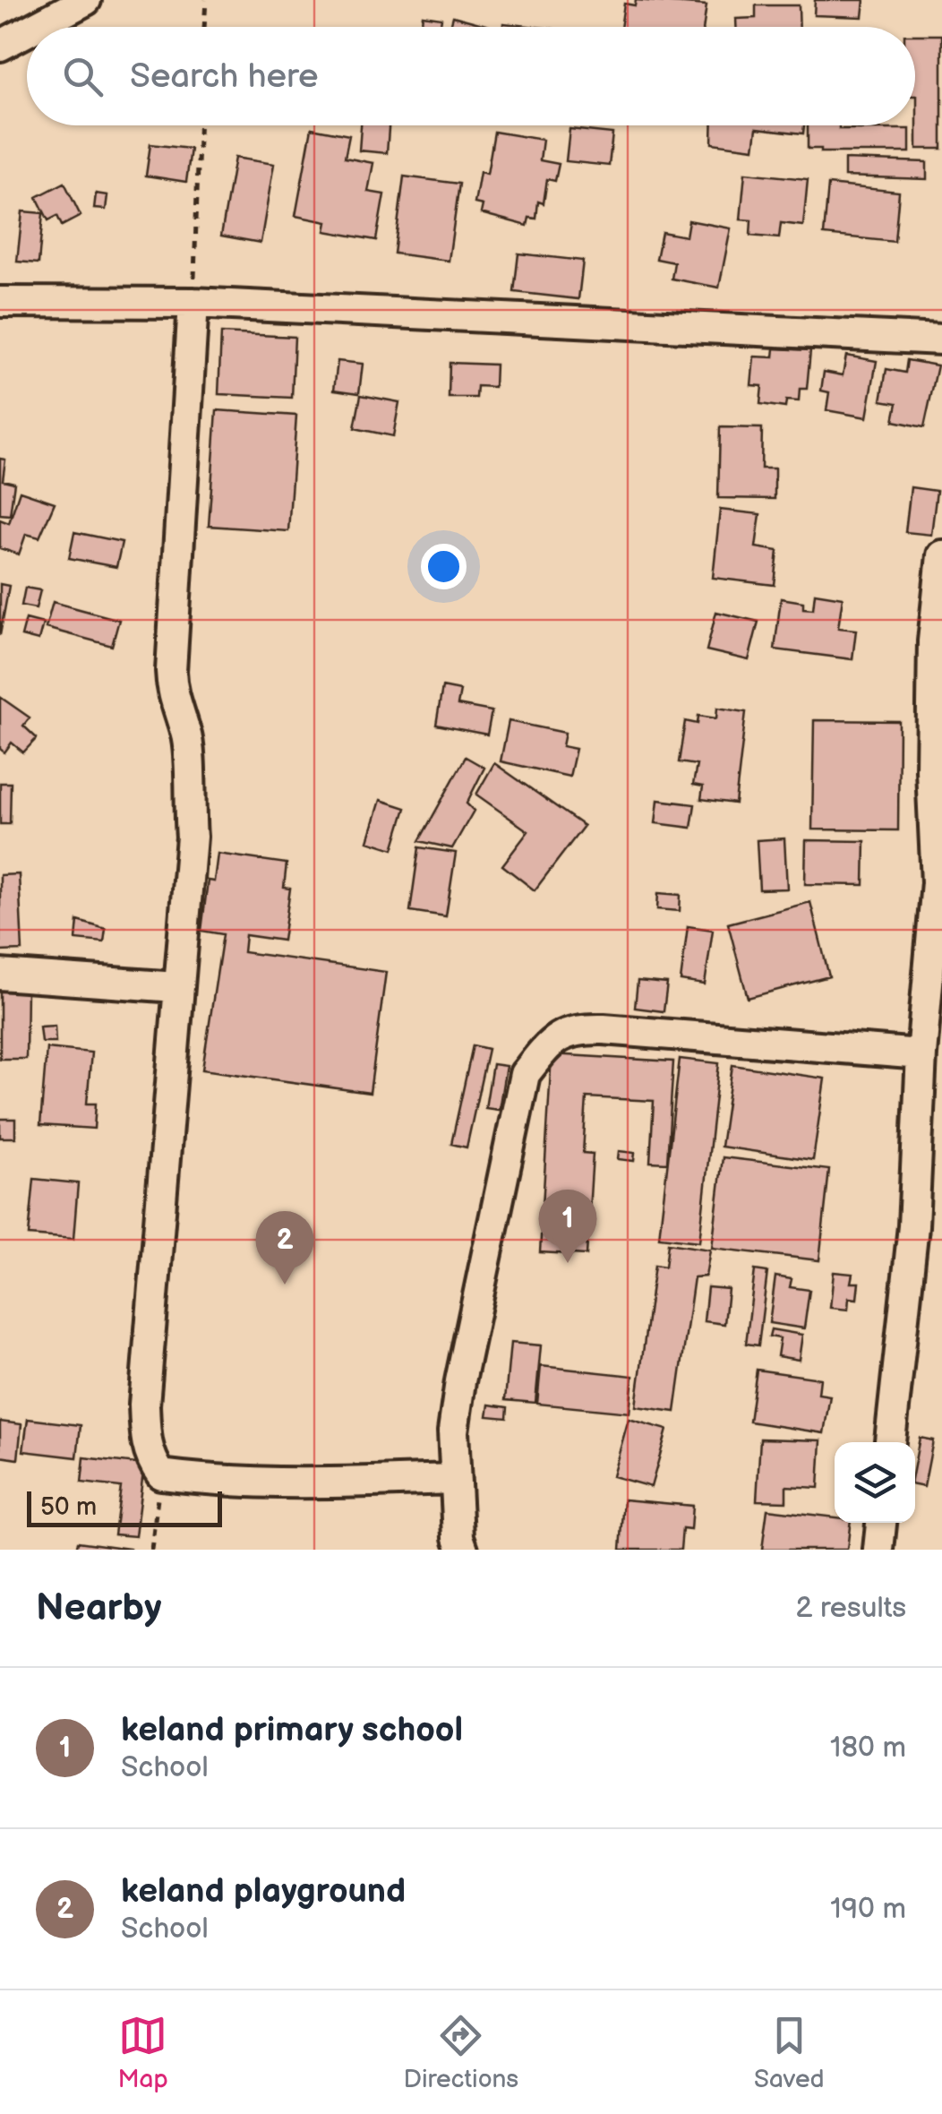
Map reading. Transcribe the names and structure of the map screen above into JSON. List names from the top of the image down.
{
  "scale_bar": "50 m",
  "page": {
    "search": "Search here",
    "pins": ["1", "2"],
    "scale": "50 m",
    "heading": ["Nearby", "2 results"],
    "list": [
      {
        "mark": "1",
        "name": "keland primary school",
        "note": "School",
        "value": "180 m"
      },
      {
        "mark": "2",
        "name": "keland playground",
        "note": "School",
        "value": "190 m"
      }
    ],
    "nav": ["Map", "Directions", "Saved"]
  }
}
